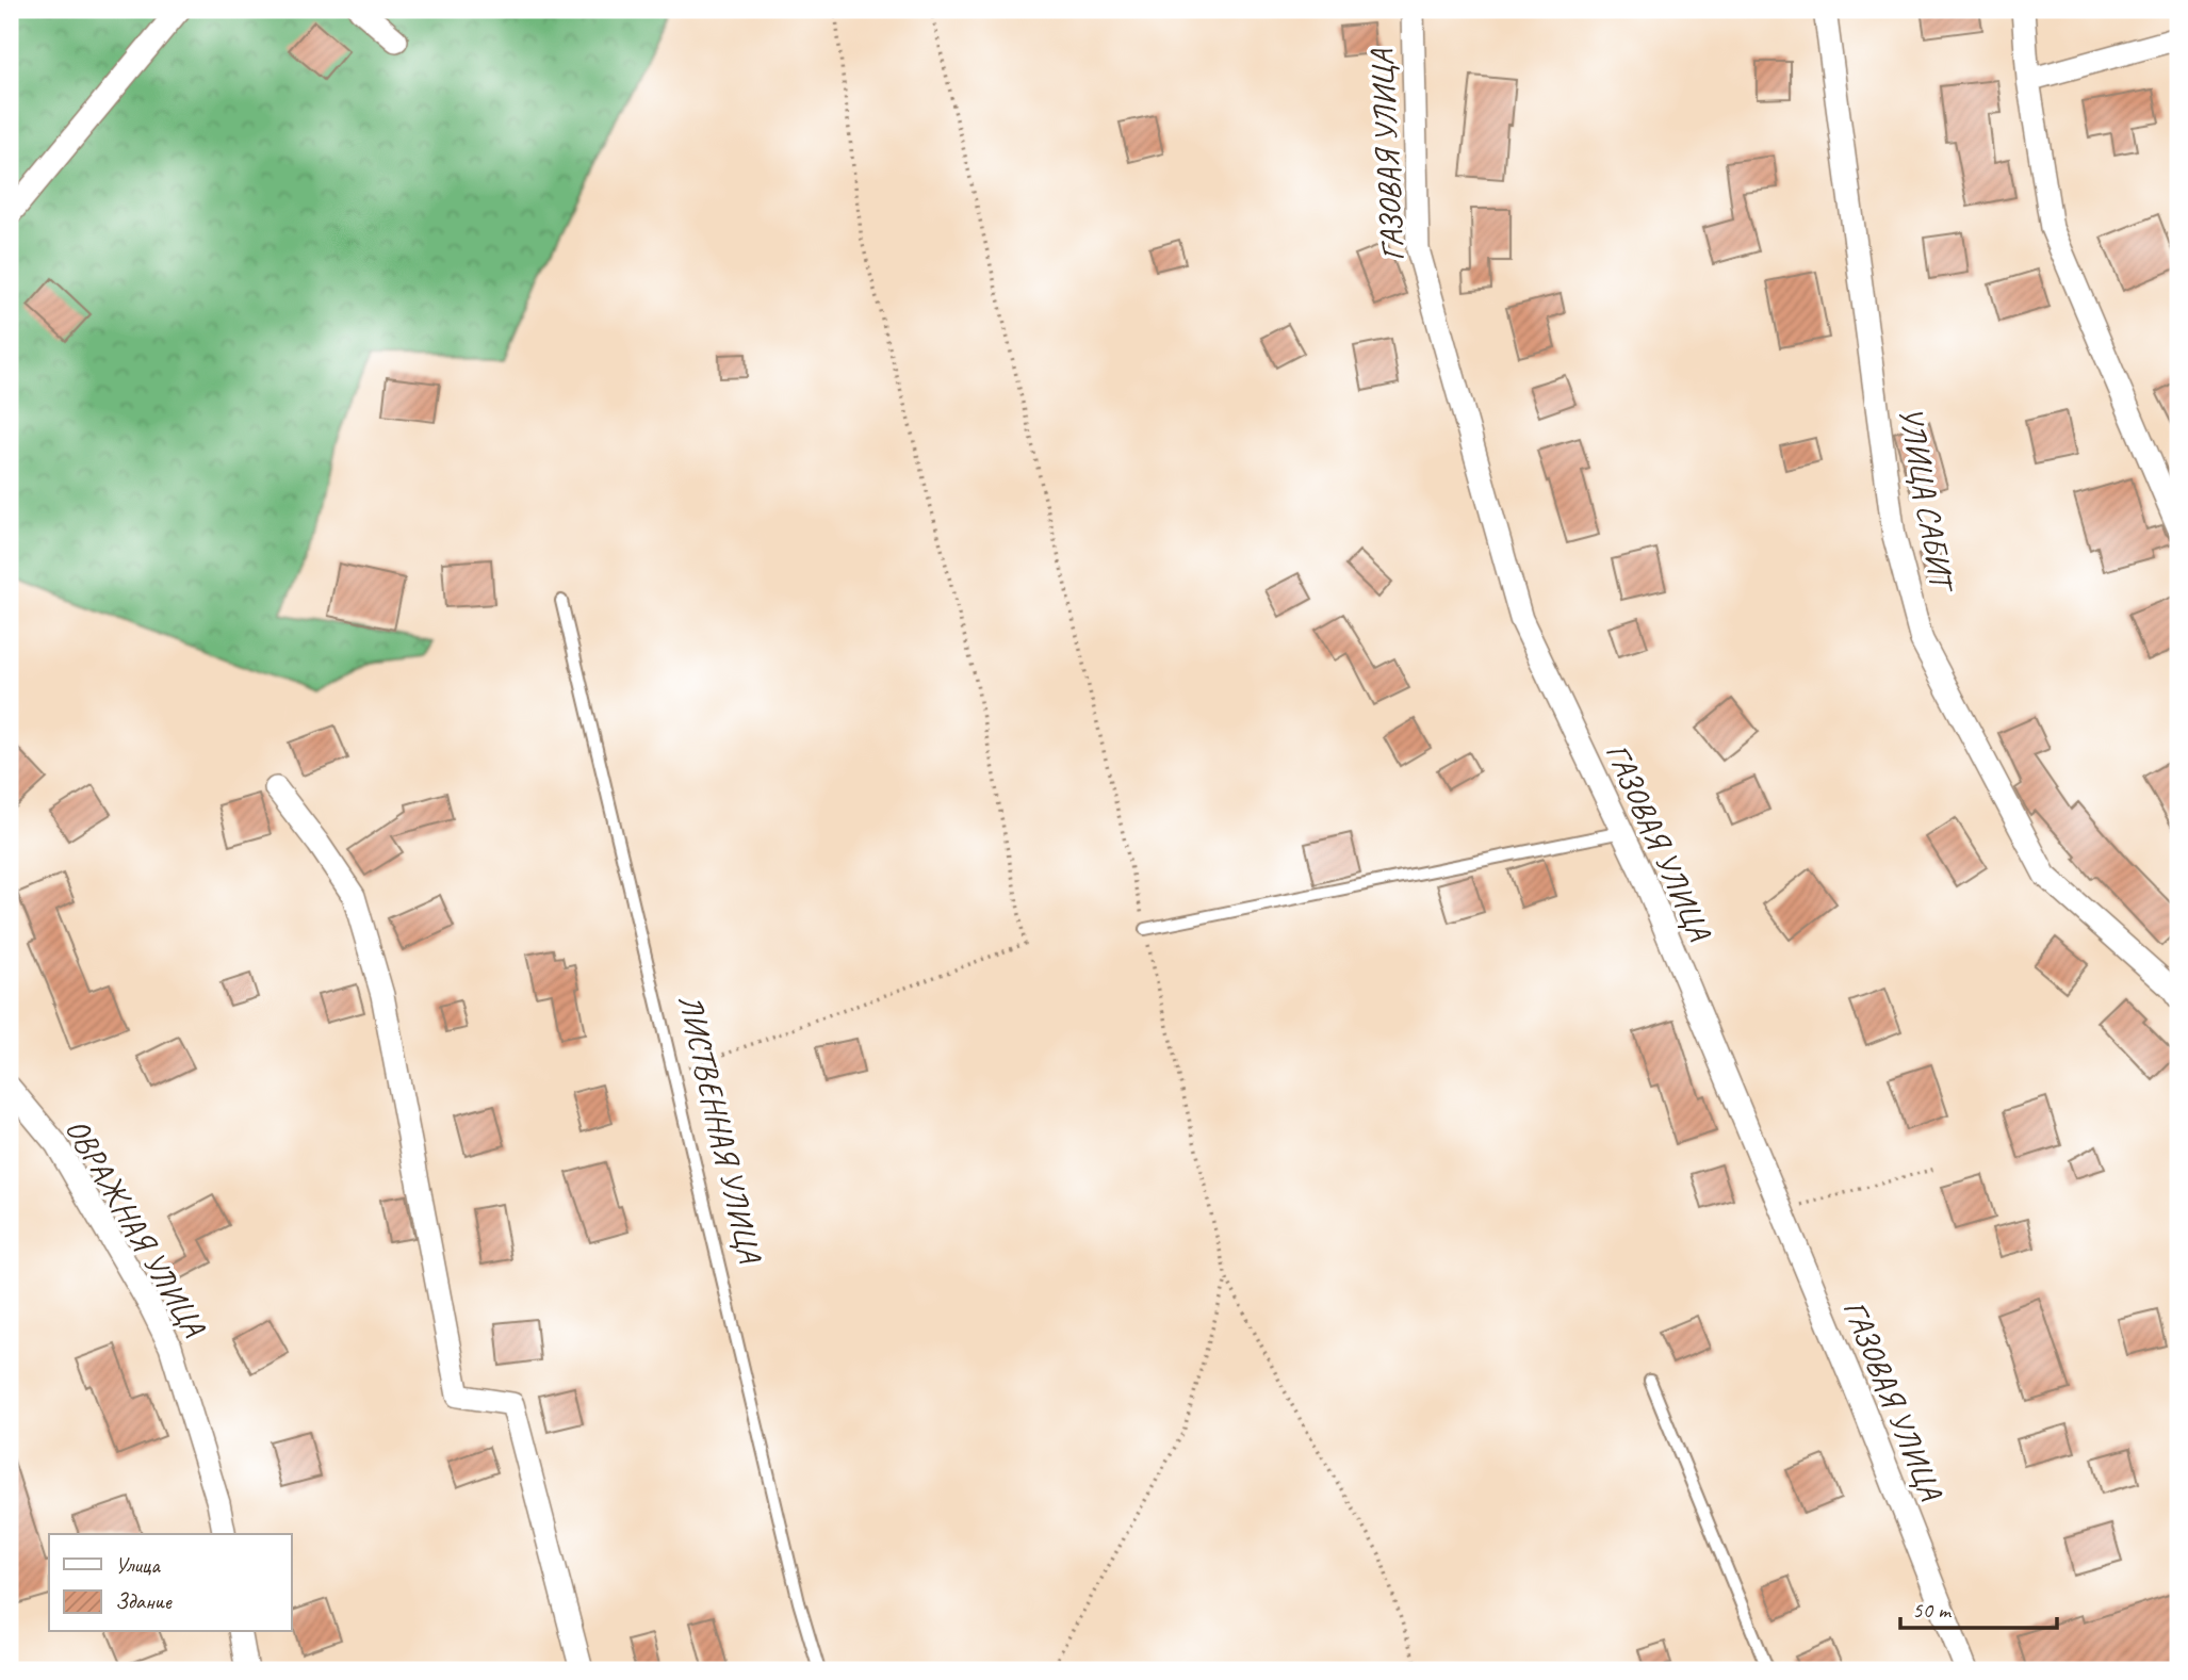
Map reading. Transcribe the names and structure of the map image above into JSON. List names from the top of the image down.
{
  "streets": {
    "street": ["ГАЗОВАЯ УЛИЦА", "УЛИЦА САБИТ", "ОВРАЖНАЯ УЛИЦА"],
    "lane": ["ЛИСТВЕННАЯ УЛИЦА"]
  },
  "legend": ["Улица", "Здание"],
  "scale_bar": "50 m"
}
